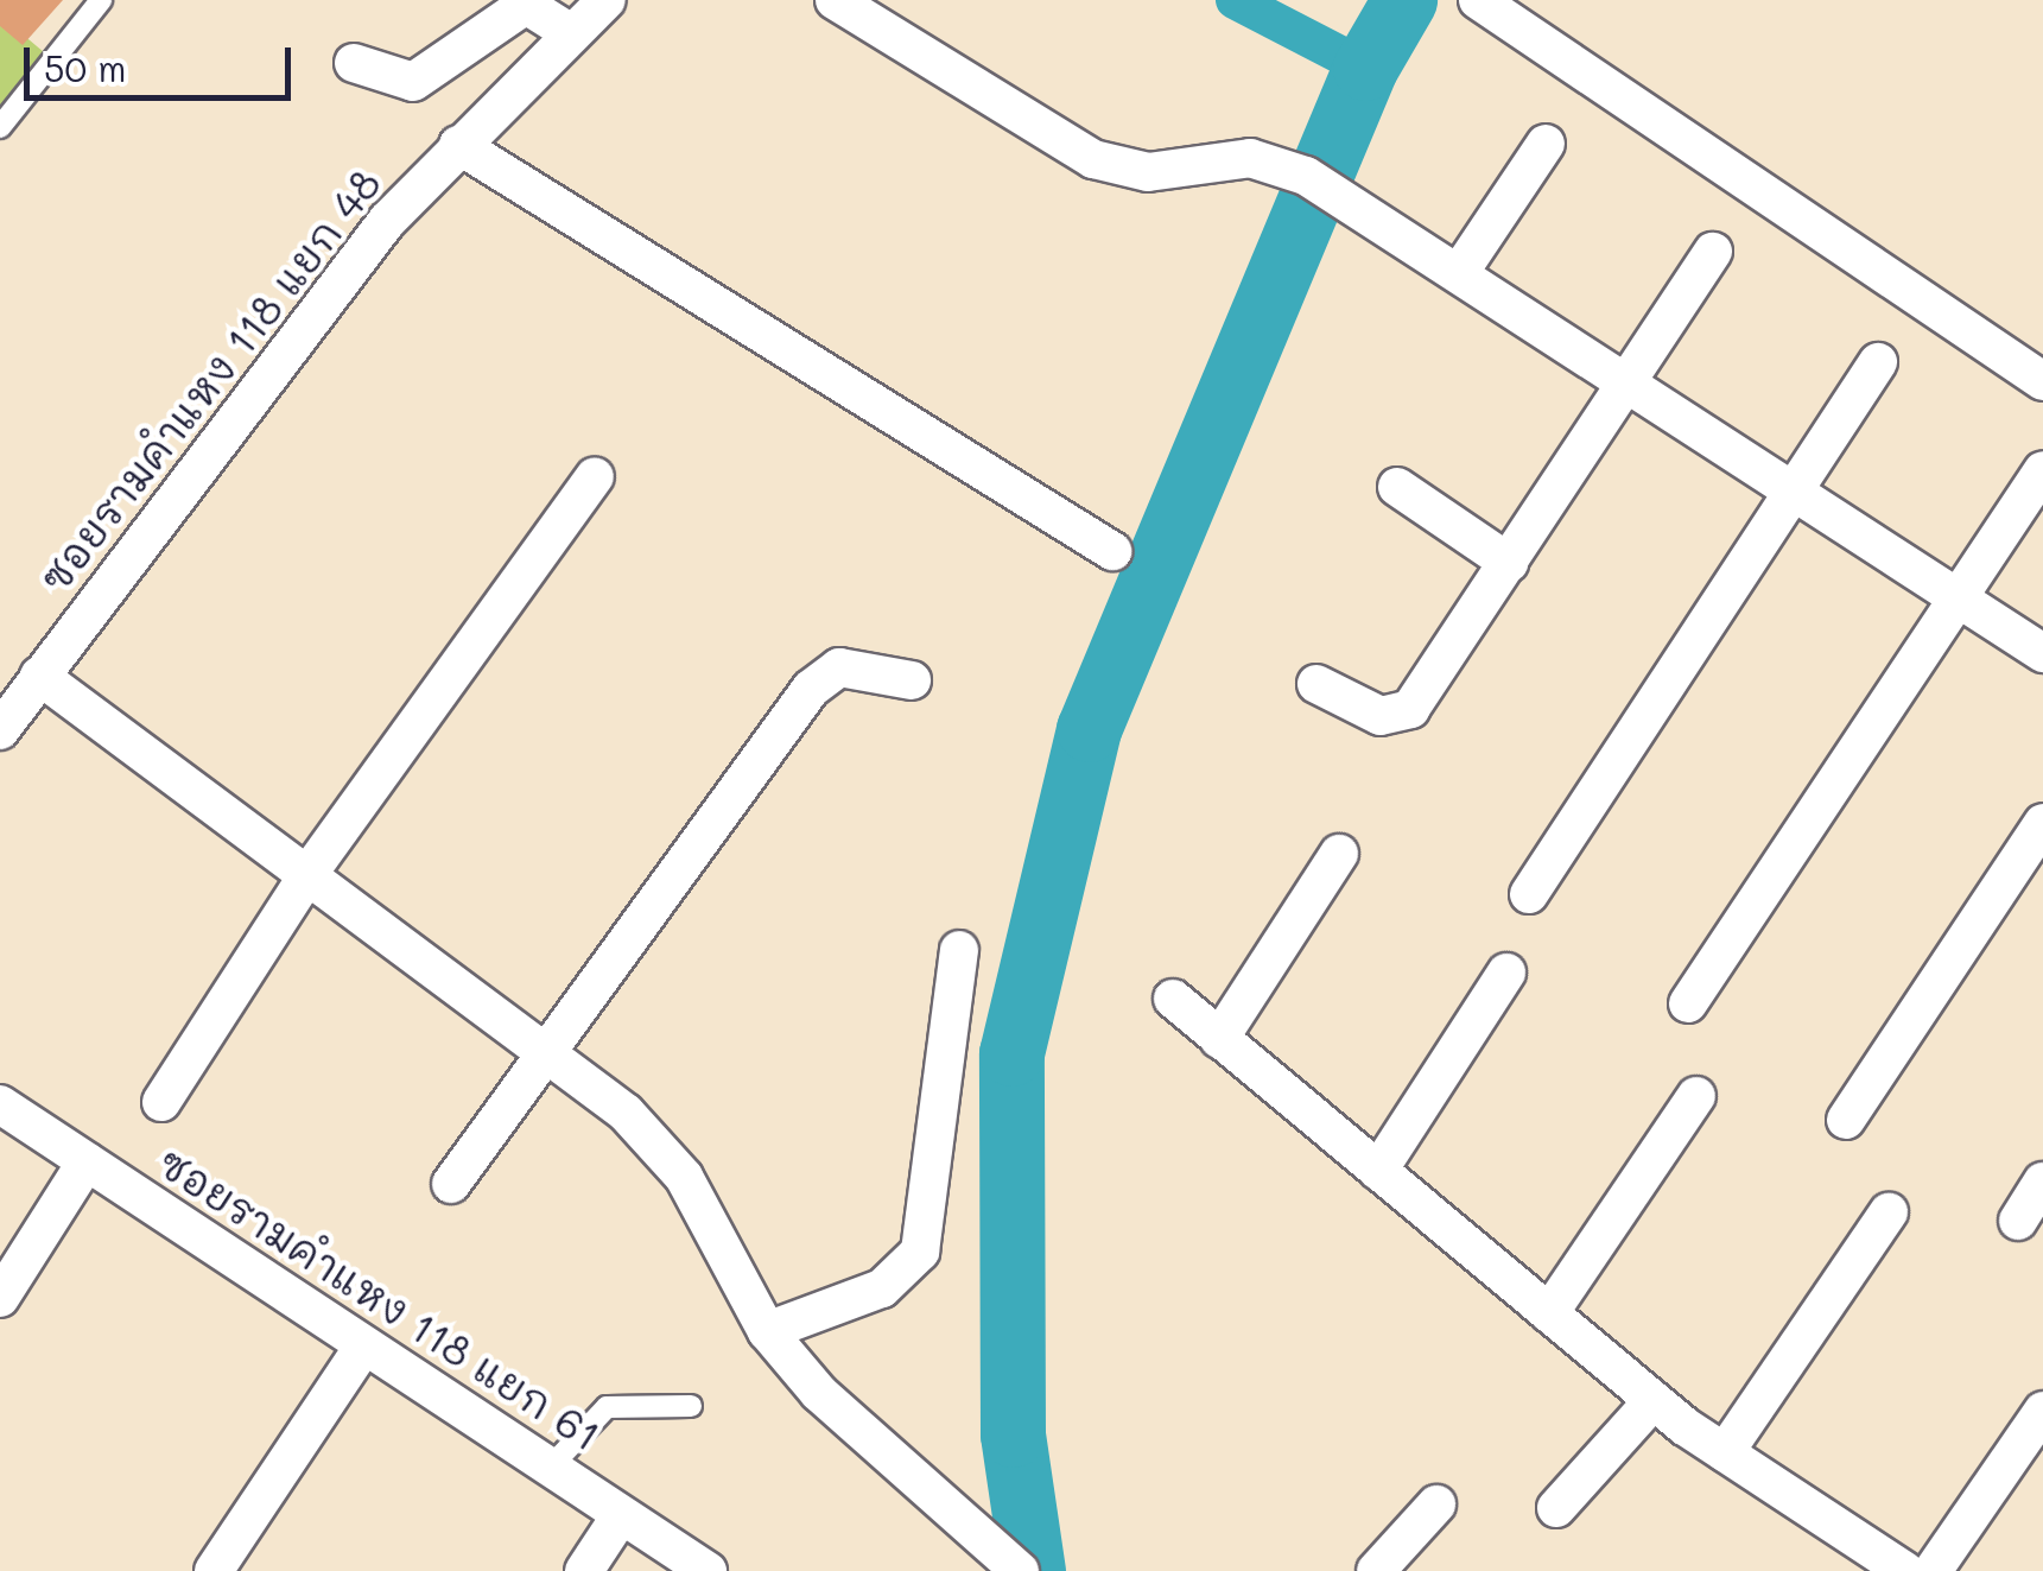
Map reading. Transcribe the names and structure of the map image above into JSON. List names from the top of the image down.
{
  "streets": {
    "street": ["ซอยรามคำแหง 118 แยก 48", "ซอยรามคำแหง 118 แยก 61"]
  },
  "scale_bar": "50 m"
}
